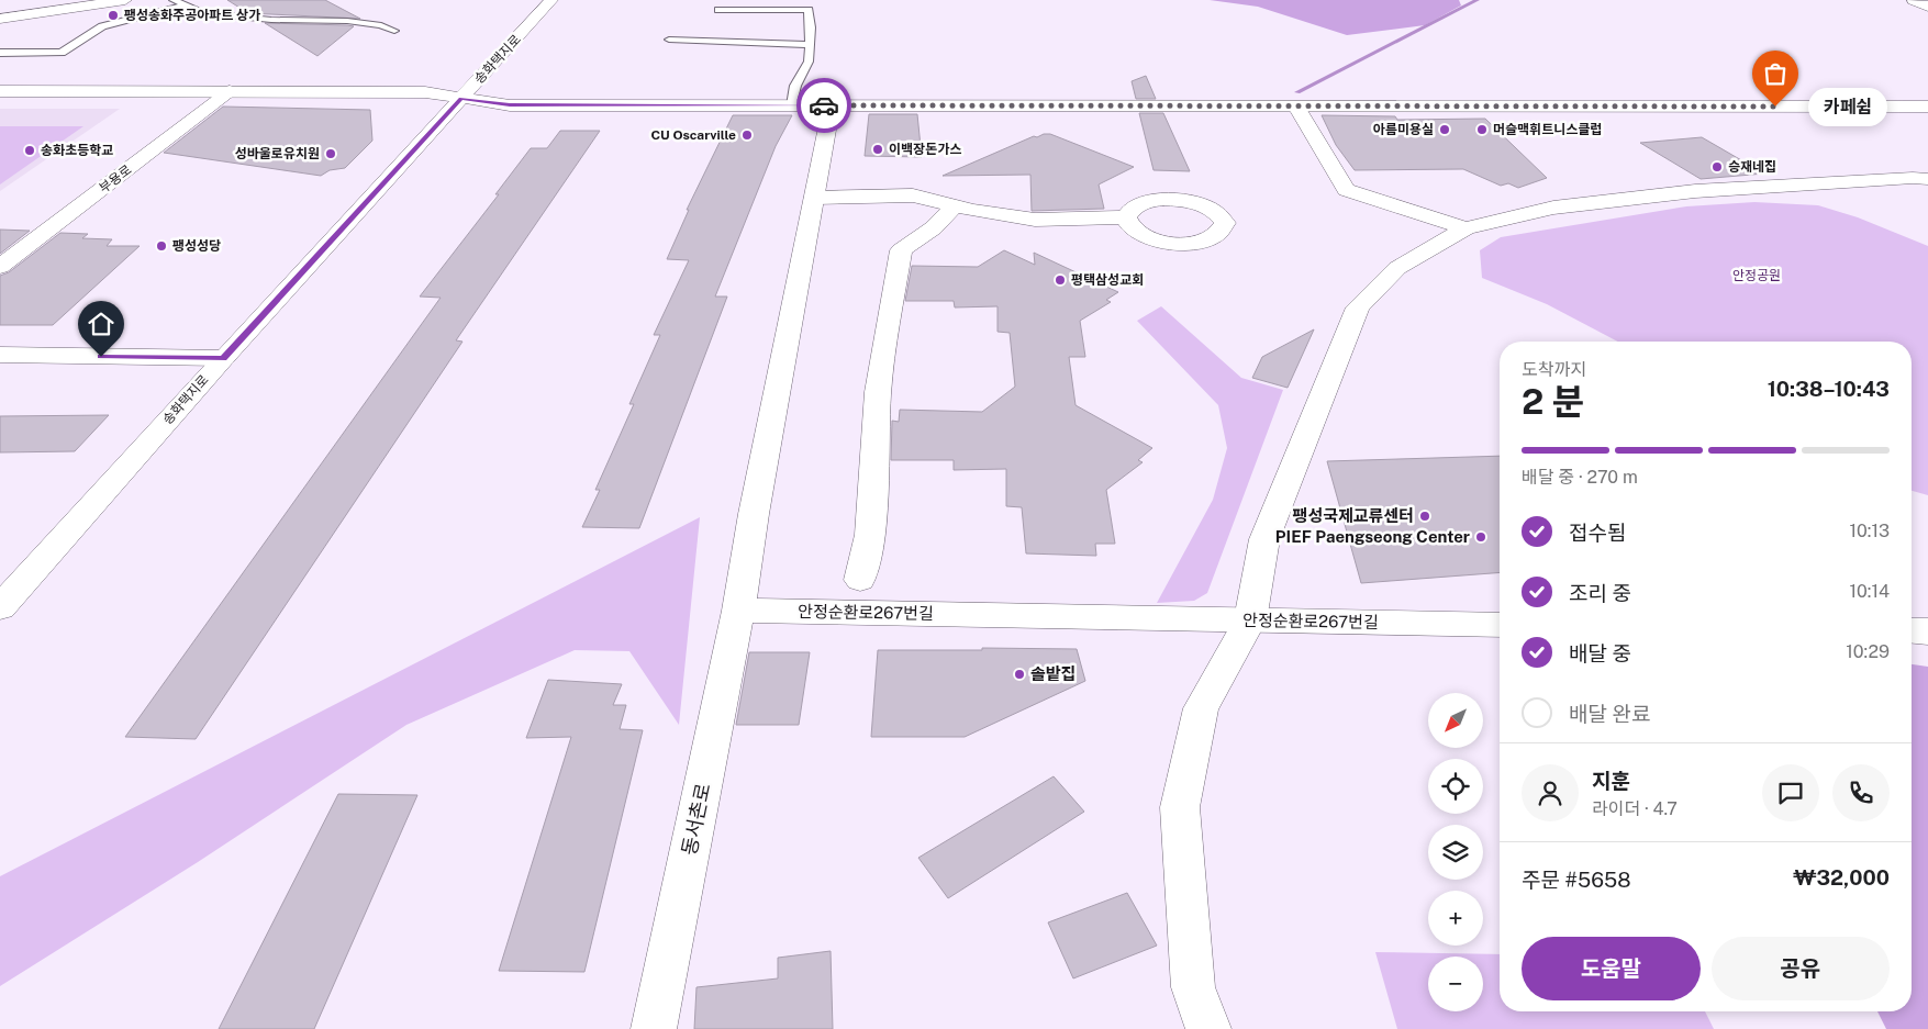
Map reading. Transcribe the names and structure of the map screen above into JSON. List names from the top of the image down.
{
  "streets": {
    "street": [
      "송화택지로",
      "부용로",
      "안정순환로267번길",
      "동서촌로"
    ]
  },
  "crossings": [
    ["안정순환로267번길", "동서촌로"]
  ],
  "parks": ["안정공원"],
  "places": [
    "팽성송화주공아파트 상가",
    "카페쉼",
    "아름미용실",
    "머슬맥휘트니스클럽",
    "CU Oscarville",
    "이백장돈가스",
    "송화초등학교",
    "성바울로유치원",
    "승재네집",
    "팽성성당",
    "평택삼성교회",
    "팽성국제교류센터",
    "PIEF Paengseong Center",
    "솔밭집"
  ],
  "north": "bottom left",
  "page": {
    "bubble": "카페쉼",
    "heading": ["2 분", "도착까지", "10:38–10:43"],
    "panel": [
      "지훈",
      "라이더 · 4.7",
      "주문 #5658",
      "₩32,000"
    ],
    "bar": "배달 중 · 270 m",
    "list": [
      ["접수됨", "10:13"],
      ["조리 중", "10:14"],
      ["배달 중", "10:29"],
      "배달 완료"
    ],
    "map_buttons": ["+", "−"],
    "buttons": ["도움말", "공유"]
  }
}
